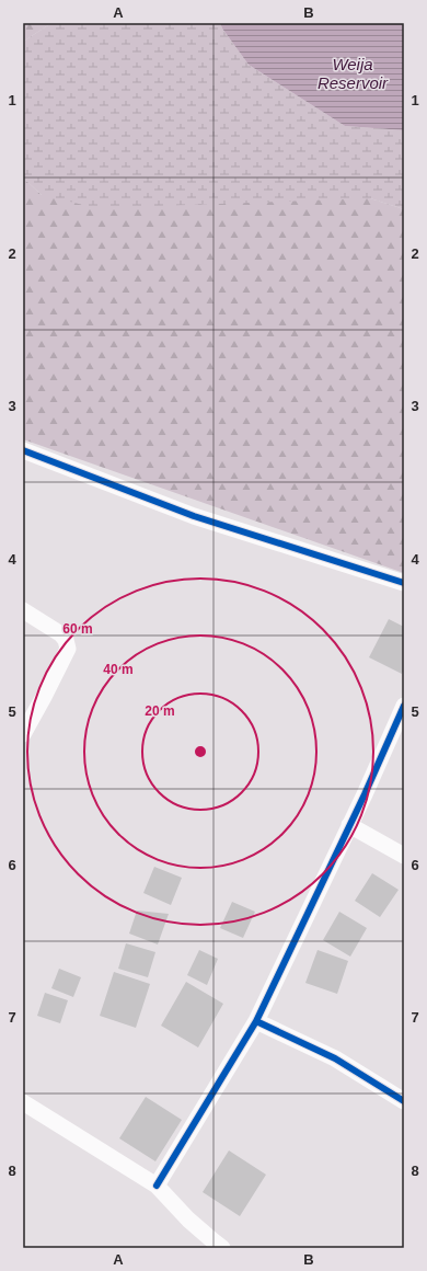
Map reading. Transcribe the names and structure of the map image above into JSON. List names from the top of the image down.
{
  "water": ["Weija Reservoir"],
  "grid": {
    "columns": ["A", "B"],
    "rows": [
      "1",
      "2",
      "3",
      "4",
      "5",
      "6",
      "7",
      "8"
    ]
  },
  "rings": ["60 m", "40 m", "20 m"]
}
